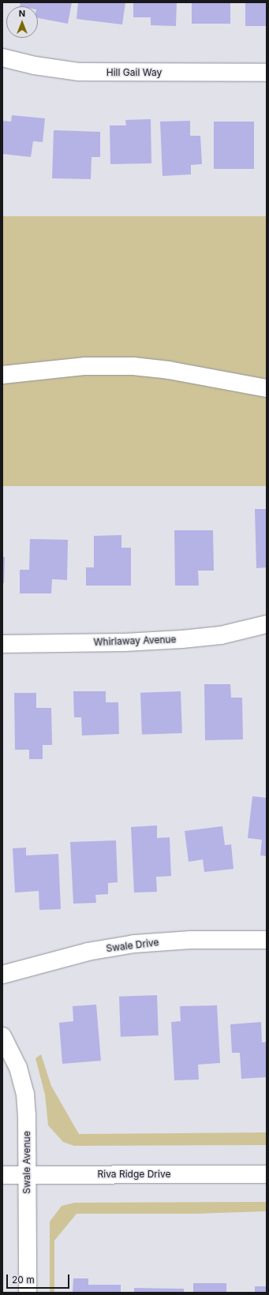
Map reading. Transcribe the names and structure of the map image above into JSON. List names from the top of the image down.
{
  "streets": {
    "street": [
      "Hill Gail Way",
      "Whirlaway Avenue",
      "Swale Drive",
      "Swale Avenue",
      "Riva Ridge Drive"
    ]
  },
  "crossings": [
    ["Swale Avenue", "Riva Ridge Drive"]
  ],
  "scale_bar": "20 m",
  "north": "top"
}
